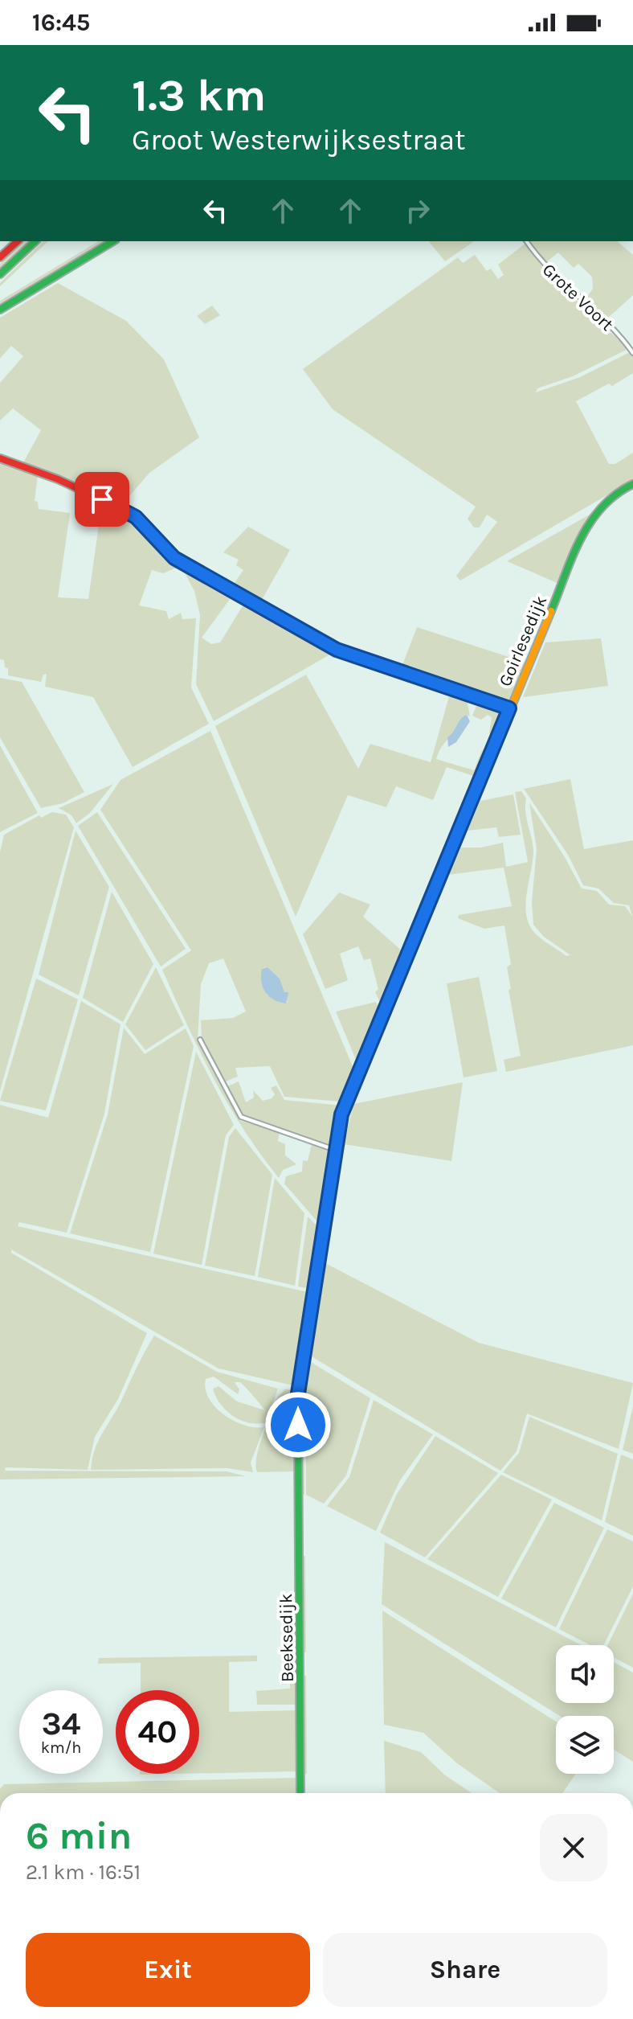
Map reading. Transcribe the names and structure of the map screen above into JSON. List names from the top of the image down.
{
  "streets": {
    "main road": ["Goirlesedijk", "Beeksedijk"],
    "street": ["Grote Voort"]
  },
  "crossings": [
    ["Goirlesedijk", "Beeksedijk"]
  ],
  "page": {
    "status": "16:45",
    "turn": ["1.3 km", "Groot Westerwijksestraat"],
    "speed": "34 km/h",
    "limit": "40",
    "heading": ["6 min", "2.1 km · 16:51"],
    "buttons": ["Exit", "Share"]
  }
}
